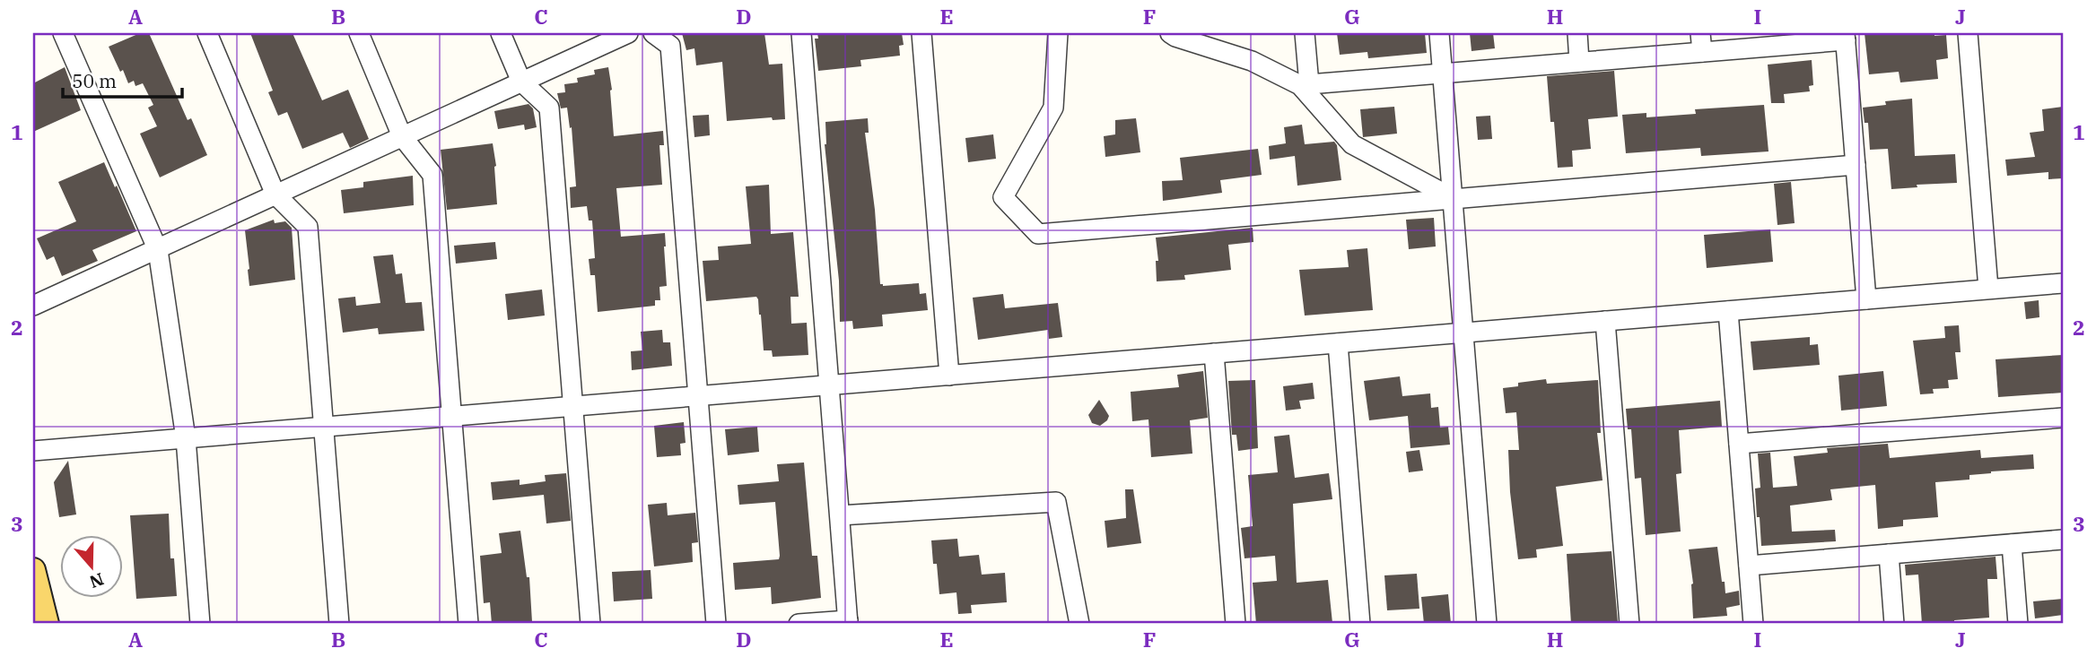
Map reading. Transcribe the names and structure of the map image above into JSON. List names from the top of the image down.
{
  "scale_bar": "50 m",
  "north": "bottom",
  "grid": {
    "columns": [
      "A",
      "B",
      "C",
      "D",
      "E",
      "F",
      "G",
      "H",
      "I",
      "J"
    ],
    "rows": ["1", "2", "3"]
  }
}
